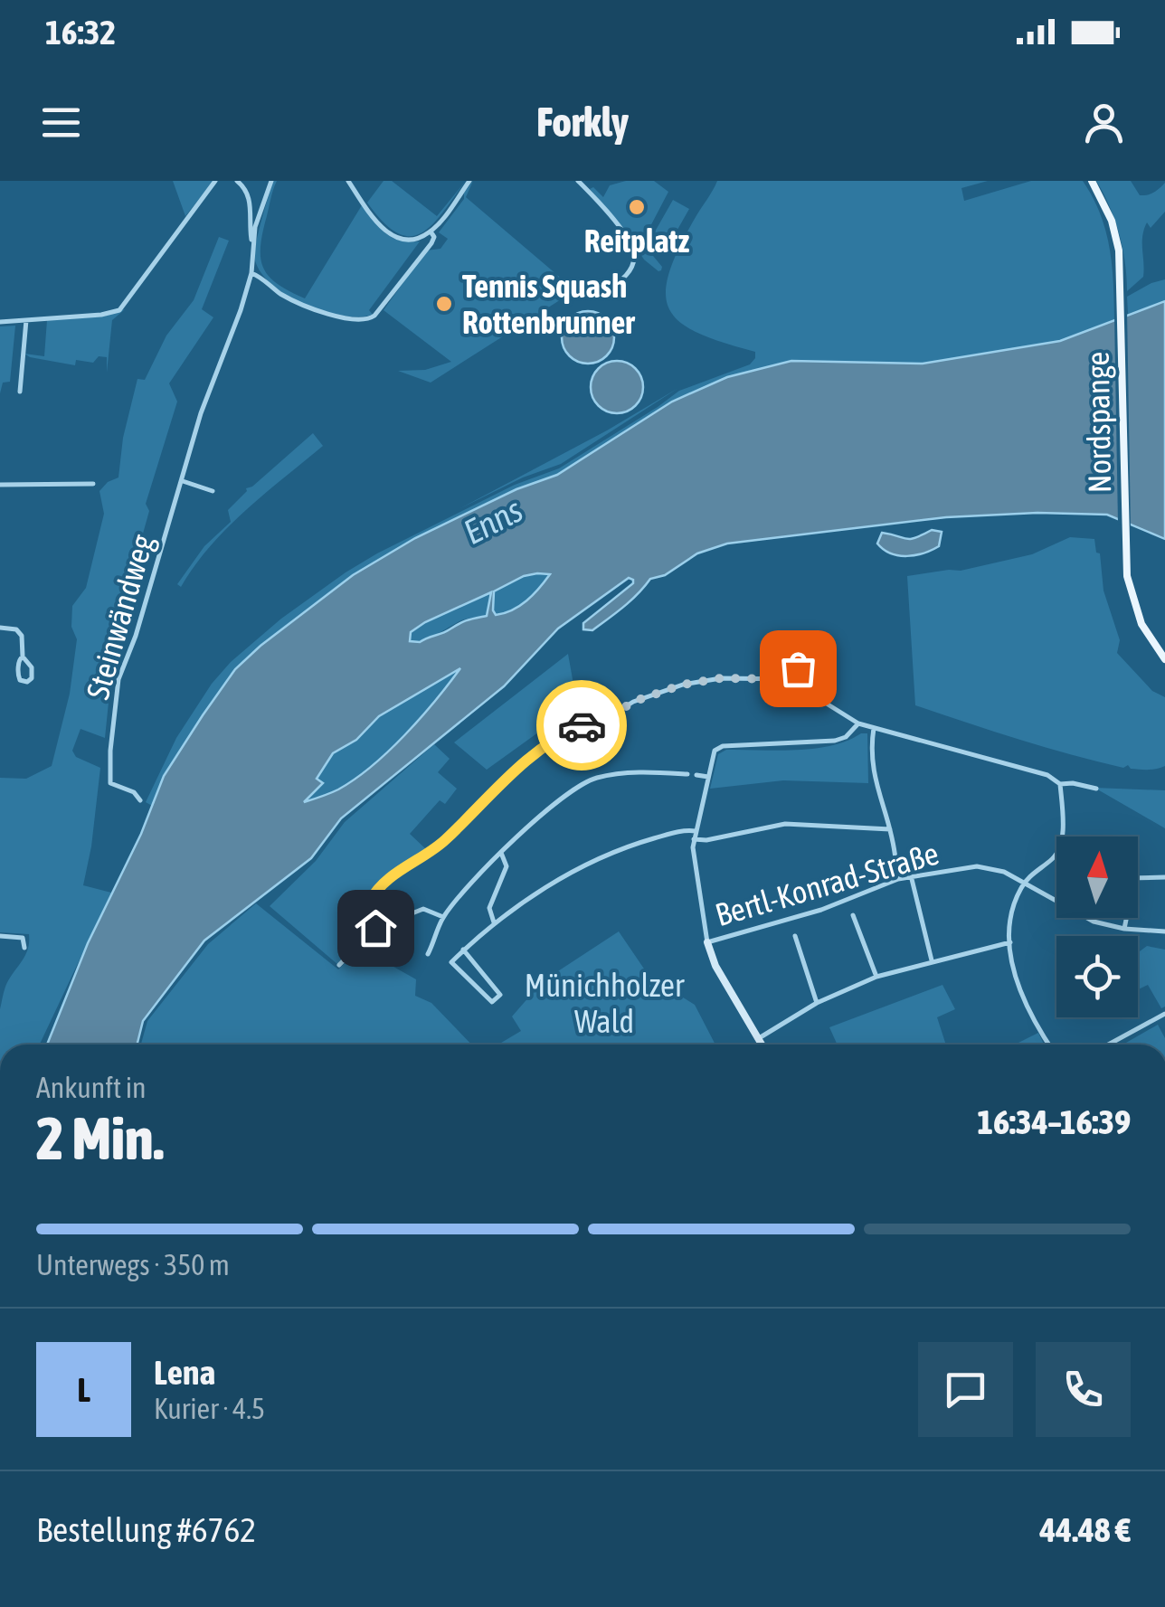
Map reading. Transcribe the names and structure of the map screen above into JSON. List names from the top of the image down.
{
  "streets": {
    "main road": ["Nordspange"],
    "street": ["Steinwändweg", "Bertl-Konrad-Straße"]
  },
  "water": ["Enns"],
  "parks": ["Münichholzer Wald"],
  "places": ["Reitplatz", "Tennis Squash Rottenbrunner"],
  "north": "top",
  "page": {
    "status": "16:32",
    "header": "Forkly",
    "heading": ["2 Min.", "Ankunft in", "16:34–16:39"],
    "panel": [
      "Lena",
      "Kurier · 4.5",
      "Bestellung #6762",
      "44.48 €"
    ],
    "bar": "Unterwegs · 350 m",
    "round": "L"
  }
}
